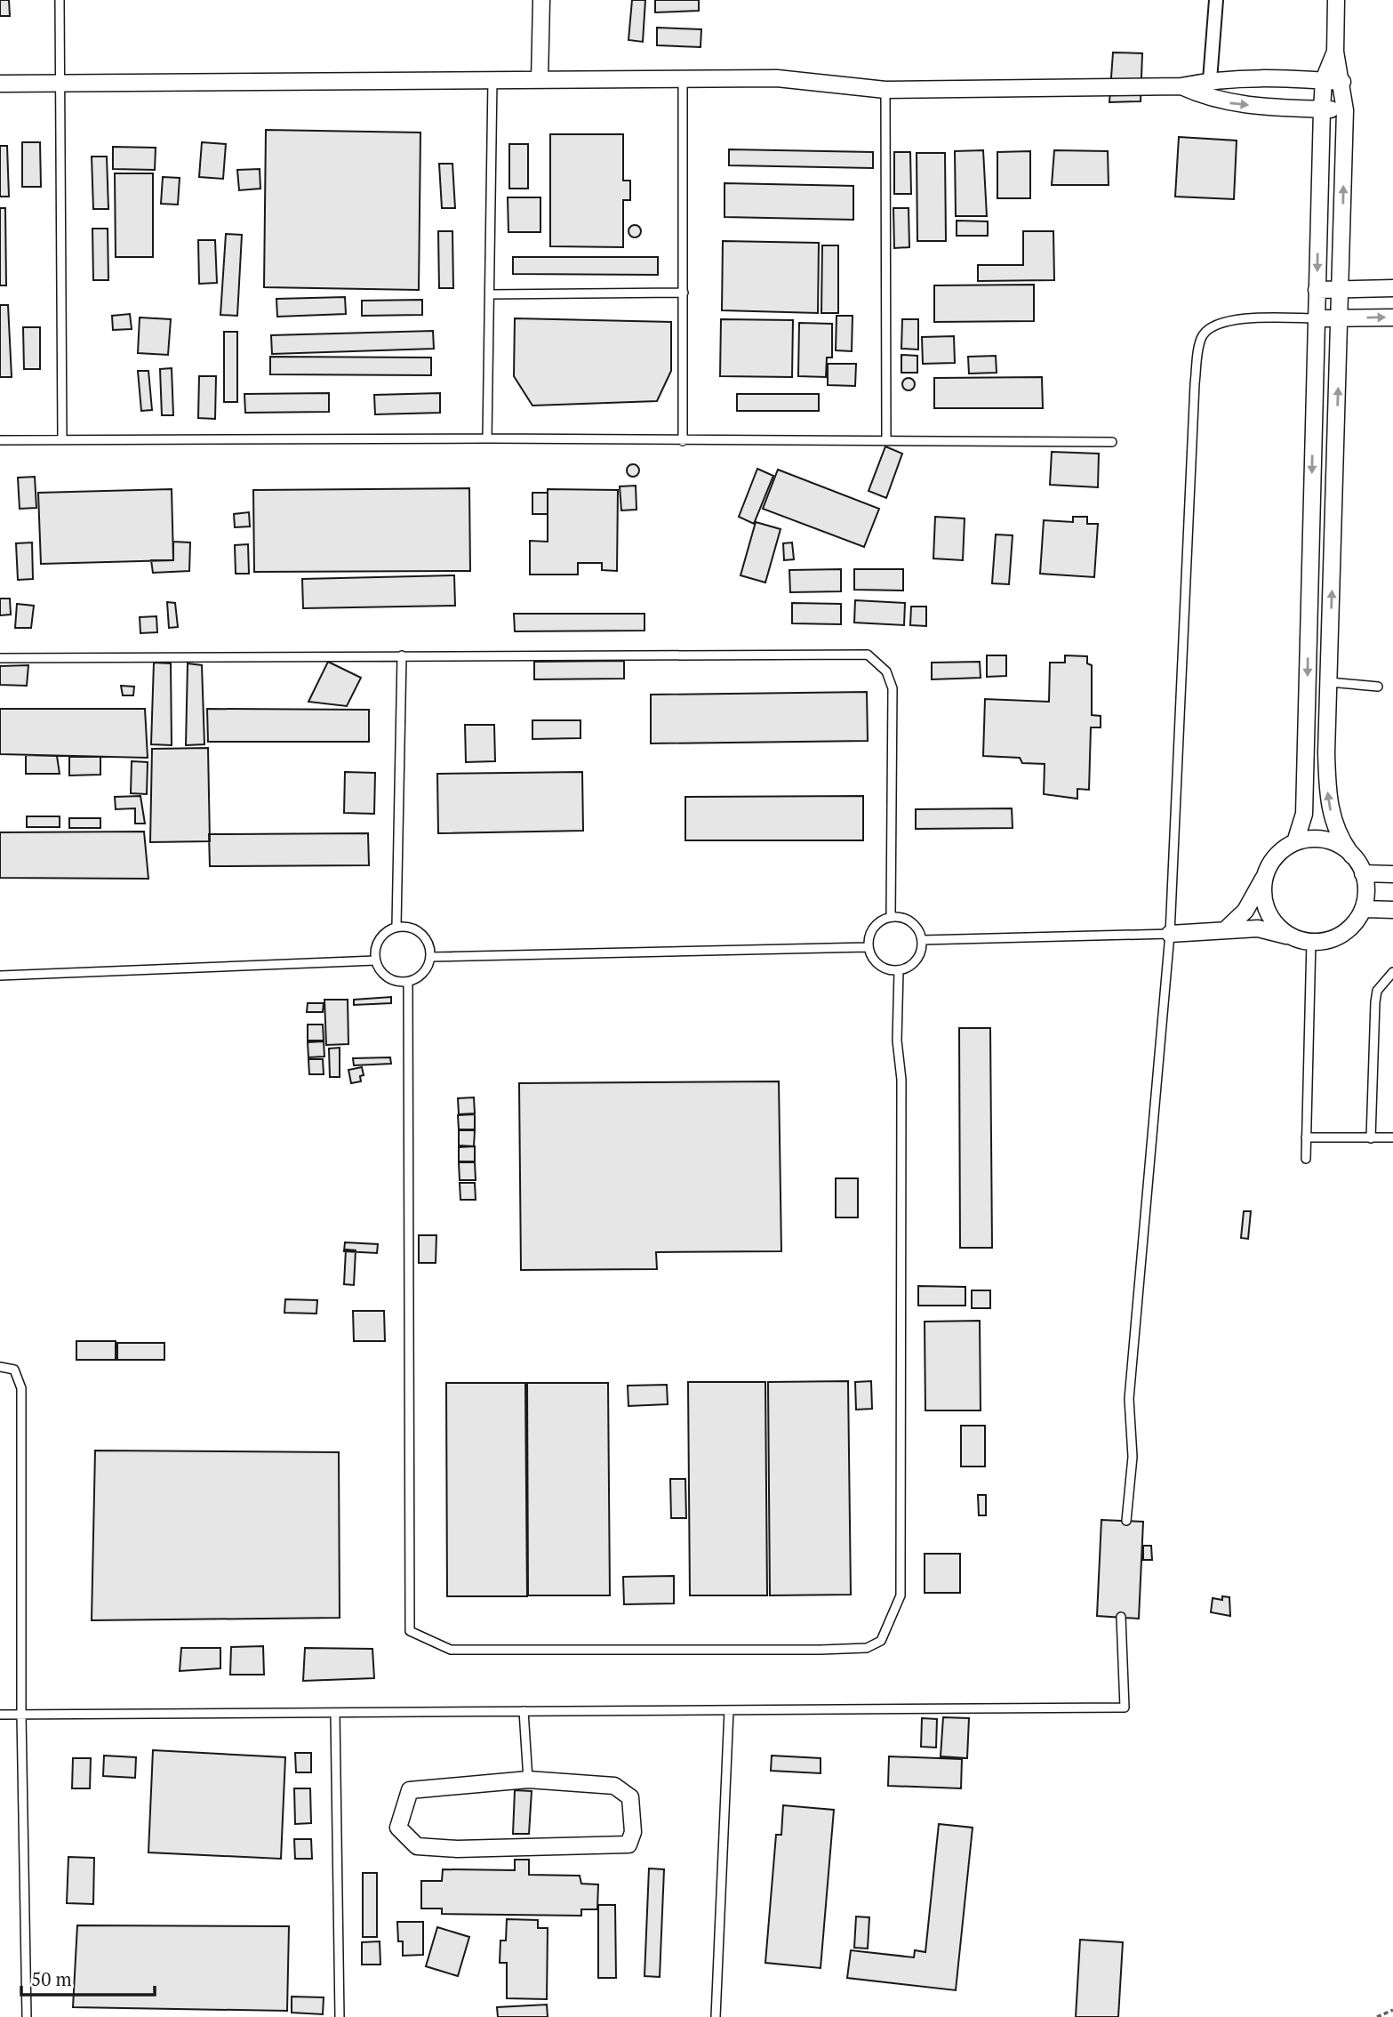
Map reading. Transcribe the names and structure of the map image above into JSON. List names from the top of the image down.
{
  "scale_bar": "50 m"
}
